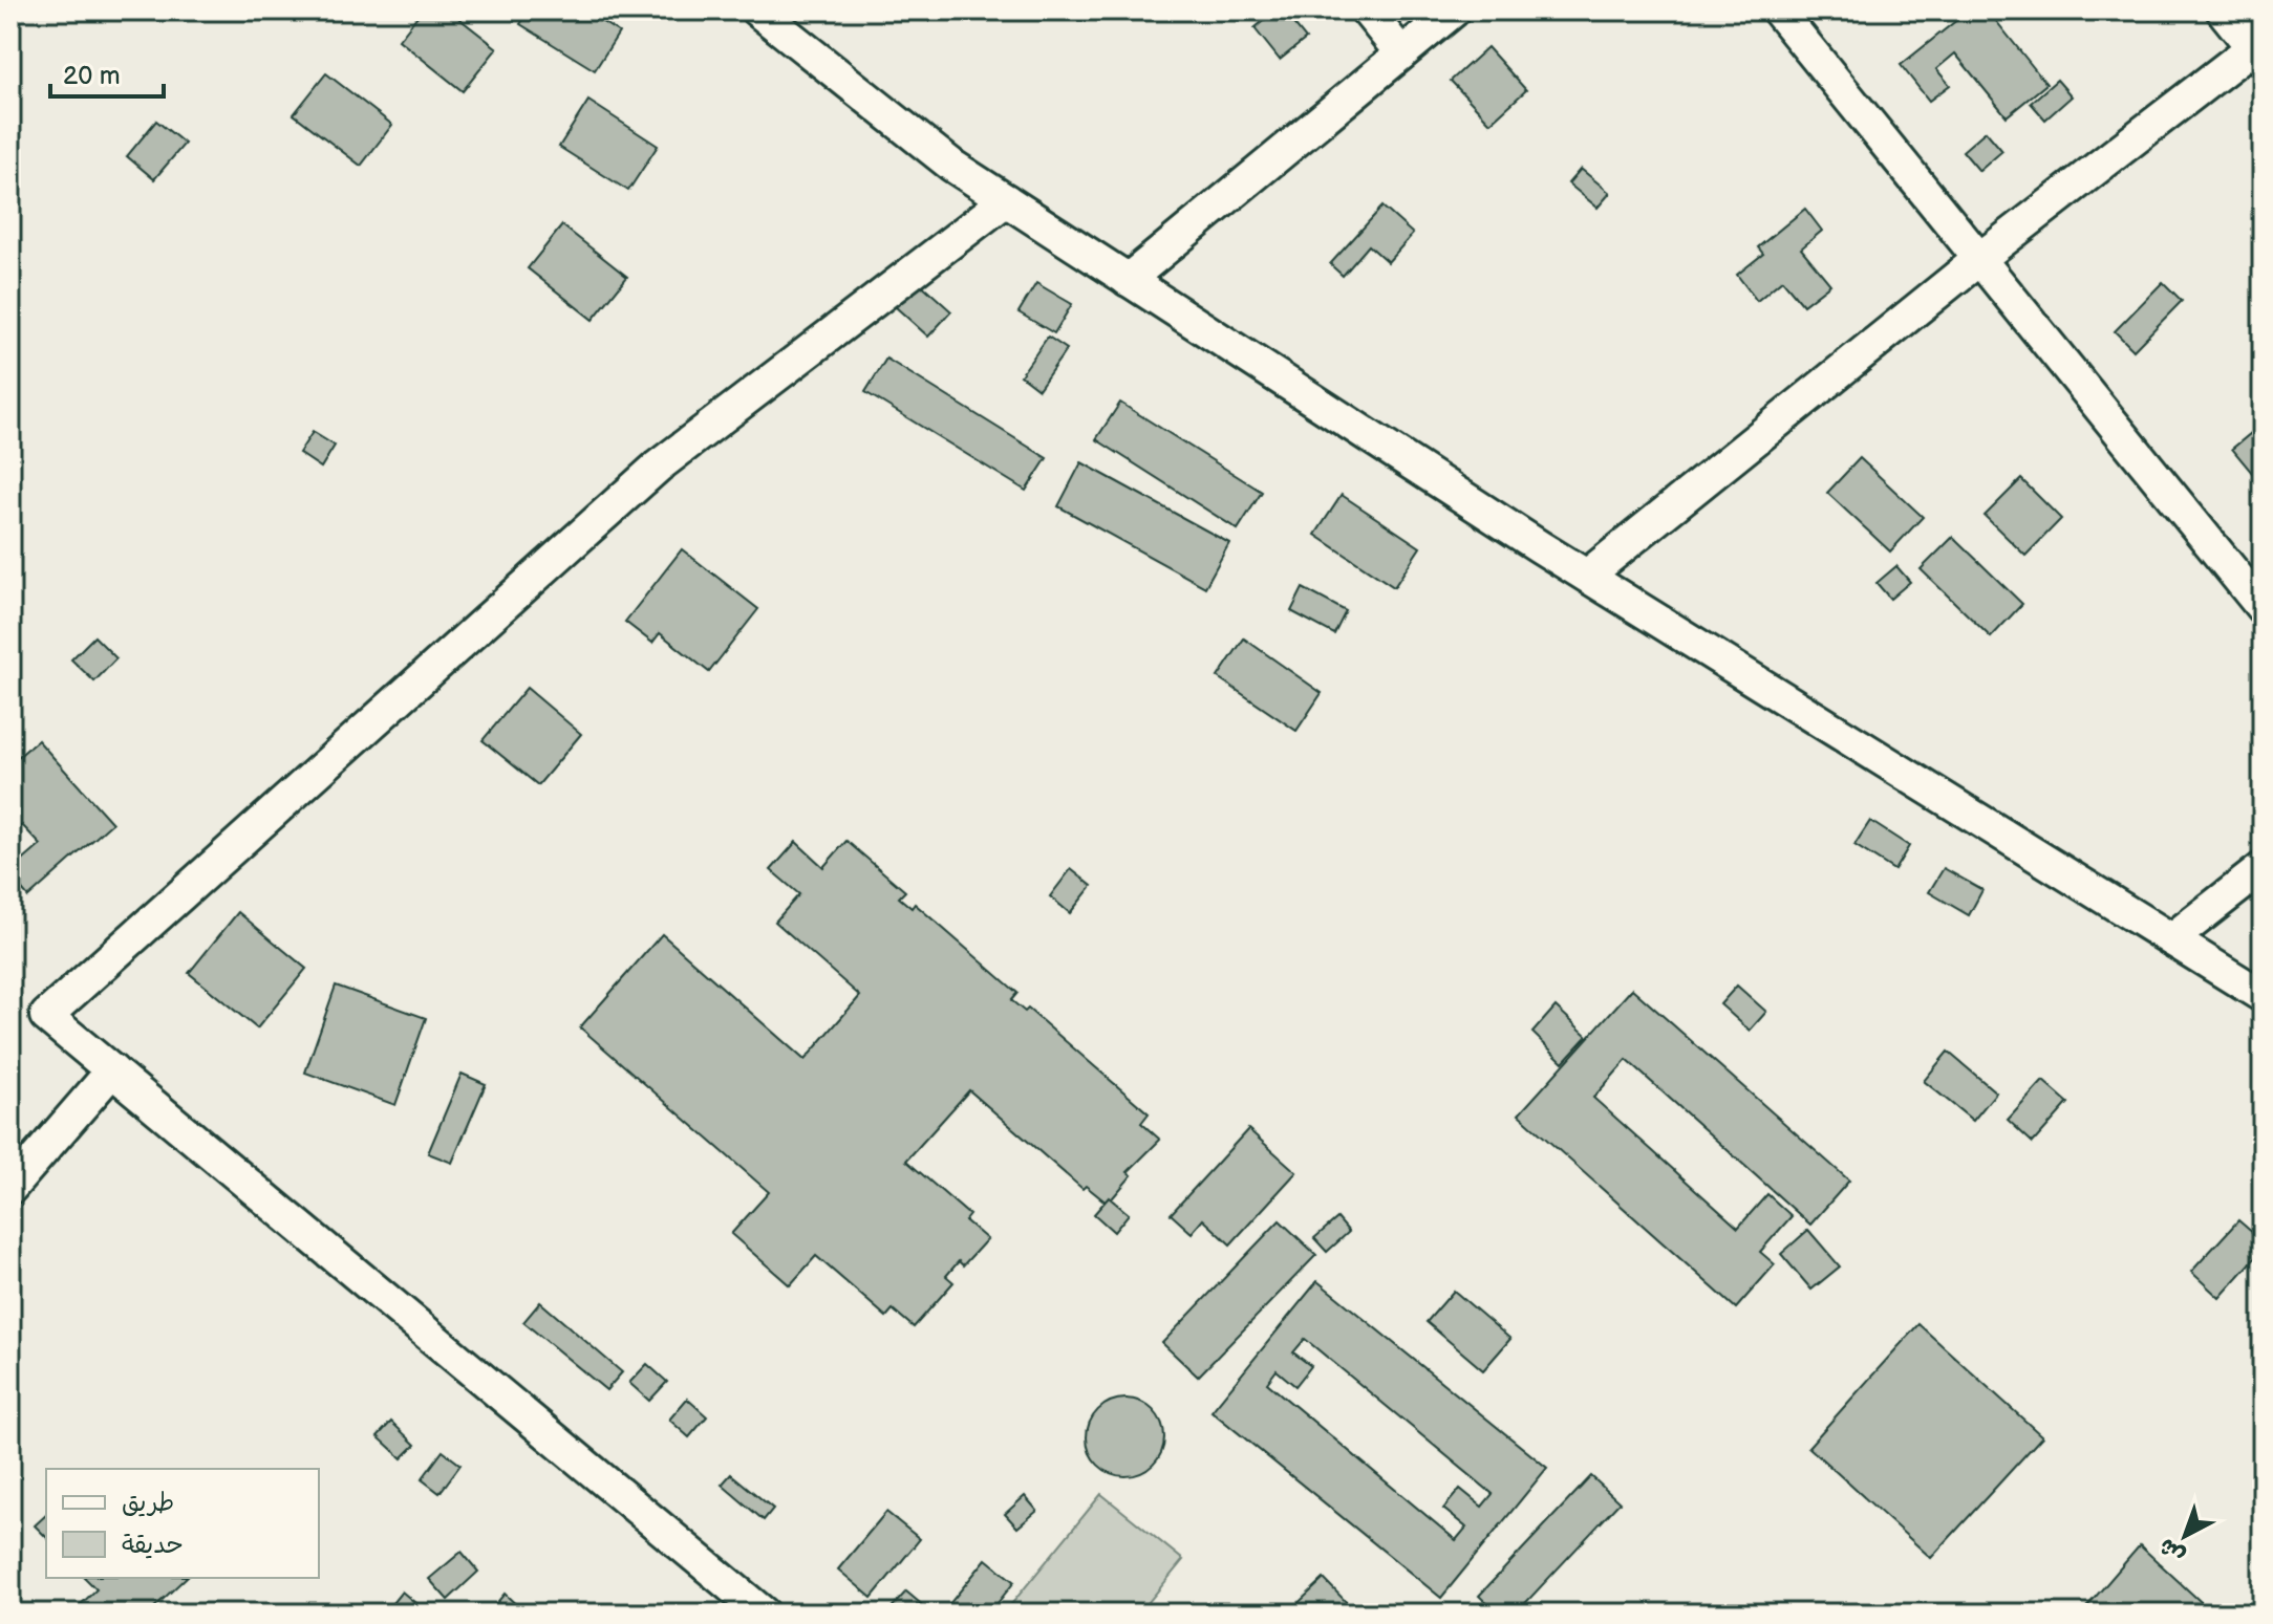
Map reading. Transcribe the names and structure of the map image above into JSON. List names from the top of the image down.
{
  "legend": ["طريق", "حديقة"],
  "scale_bar": "20 m",
  "north": "bottom left"
}
